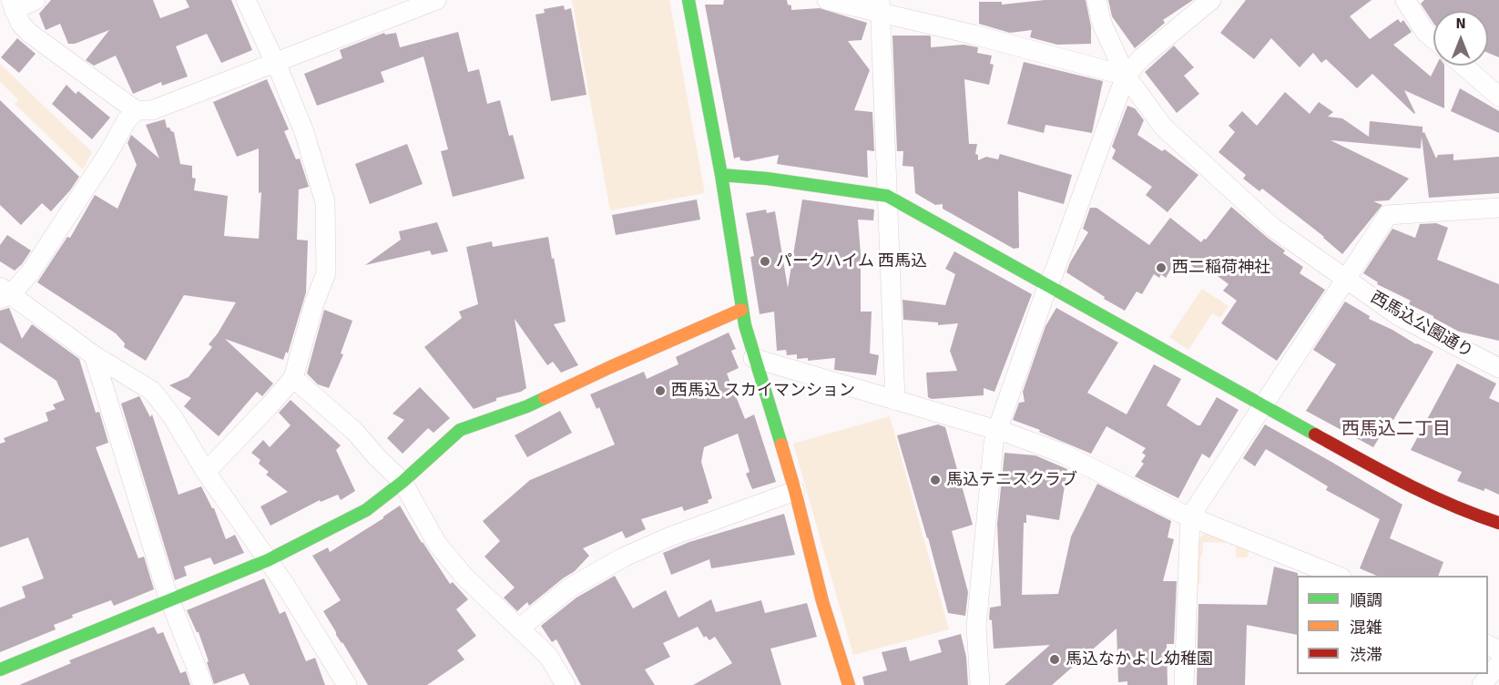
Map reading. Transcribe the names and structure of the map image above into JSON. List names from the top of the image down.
{
  "streets": {
    "street": ["西馬込公園通り"]
  },
  "districts": ["西馬込二丁目"],
  "places": [
    "パークハイム 西馬込",
    "西二稲荷神社",
    "西馬込 スカイマンション",
    "馬込テニスクラブ",
    "馬込なかよし幼稚園"
  ],
  "legend": ["順調", "混雑", "渋滞"],
  "north": "top"
}
